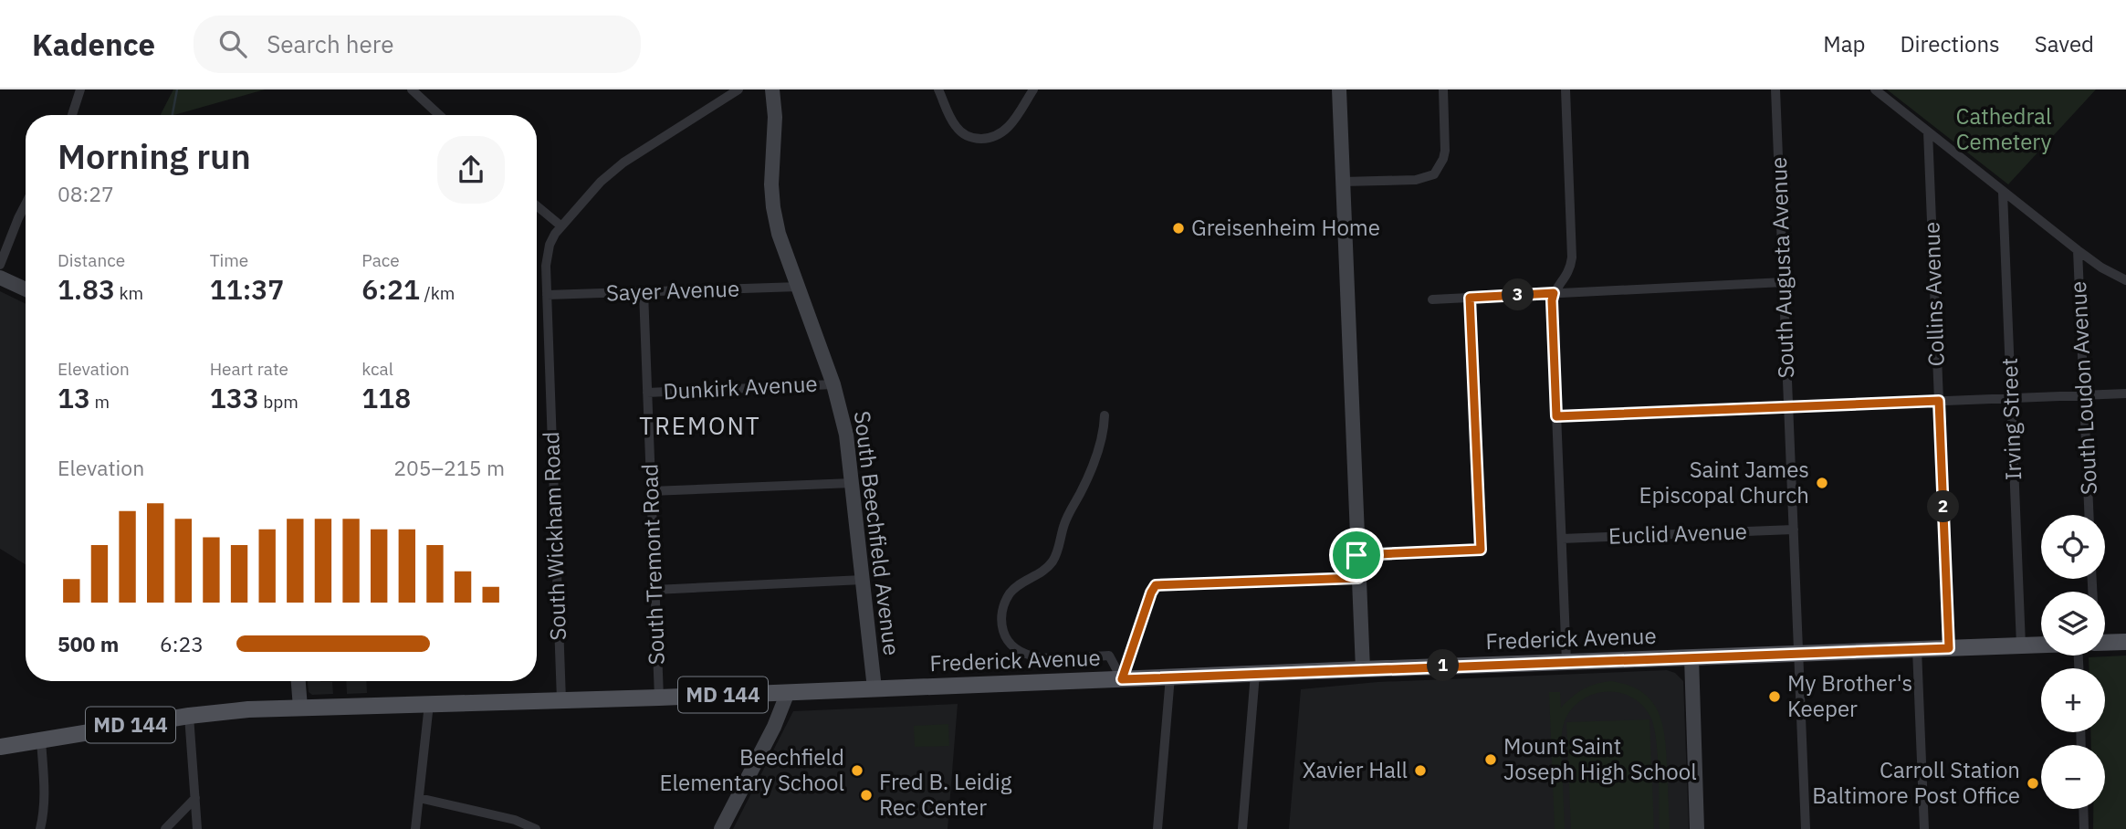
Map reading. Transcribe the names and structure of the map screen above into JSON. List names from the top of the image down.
{
  "streets": {
    "main road": ["Frederick Avenue", "MD 144"],
    "street": [
      "South Augusta Avenue",
      "Sayer Avenue",
      "Collins Avenue",
      "Dunkirk Avenue",
      "South Loudon Avenue",
      "Irving Street",
      "South Beechfield Avenue",
      "Euclid Avenue",
      "South Wickham Road",
      "South Tremont Road"
    ]
  },
  "crossings": [
    ["South Augusta Avenue", "Euclid Avenue"],
    ["South Augusta Avenue", "Frederick Avenue"],
    ["Sayer Avenue", "South Beechfield Avenue"],
    ["Sayer Avenue", "South Wickham Road"],
    ["Sayer Avenue", "South Tremont Road"],
    ["Collins Avenue", "Frederick Avenue"],
    ["Dunkirk Avenue", "South Beechfield Avenue"],
    ["Dunkirk Avenue", "South Tremont Road"],
    ["Irving Street", "Frederick Avenue"],
    ["South Beechfield Avenue", "Frederick Avenue"],
    ["South Wickham Road", "Frederick Avenue"],
    ["South Tremont Road", "Frederick Avenue"]
  ],
  "districts": ["TREMONT"],
  "parks": ["Cathedral Cemetery"],
  "places": [
    "Greisenheim Home",
    "Saint James Episcopal Church",
    "My Brother's Keeper",
    "Mount Saint Joseph High School",
    "Beechfield Elementary School",
    "Xavier Hall",
    "Carroll Station Baltimore Post Office",
    "Fred B. Leidig Rec Center"
  ],
  "page": {
    "header": "Kadence",
    "search": "Search here",
    "nav": ["Map", "Directions", "Saved"],
    "heading": ["Morning run", "08:27"],
    "stats": [
      ["Distance", "1.83 km"],
      ["Time", "11:37"],
      ["Pace", "6:21 /km"],
      ["Elevation", "13 m"],
      ["Heart rate", "133 bpm"],
      ["kcal", "118"]
    ],
    "pins": ["3", "2", "1"],
    "chart": ["Elevation", "205–215 m"],
    "map_buttons": ["+", "−"],
    "list": [
      {
        "name": "500 m",
        "note": "6:23"
      }
    ]
  }
}
